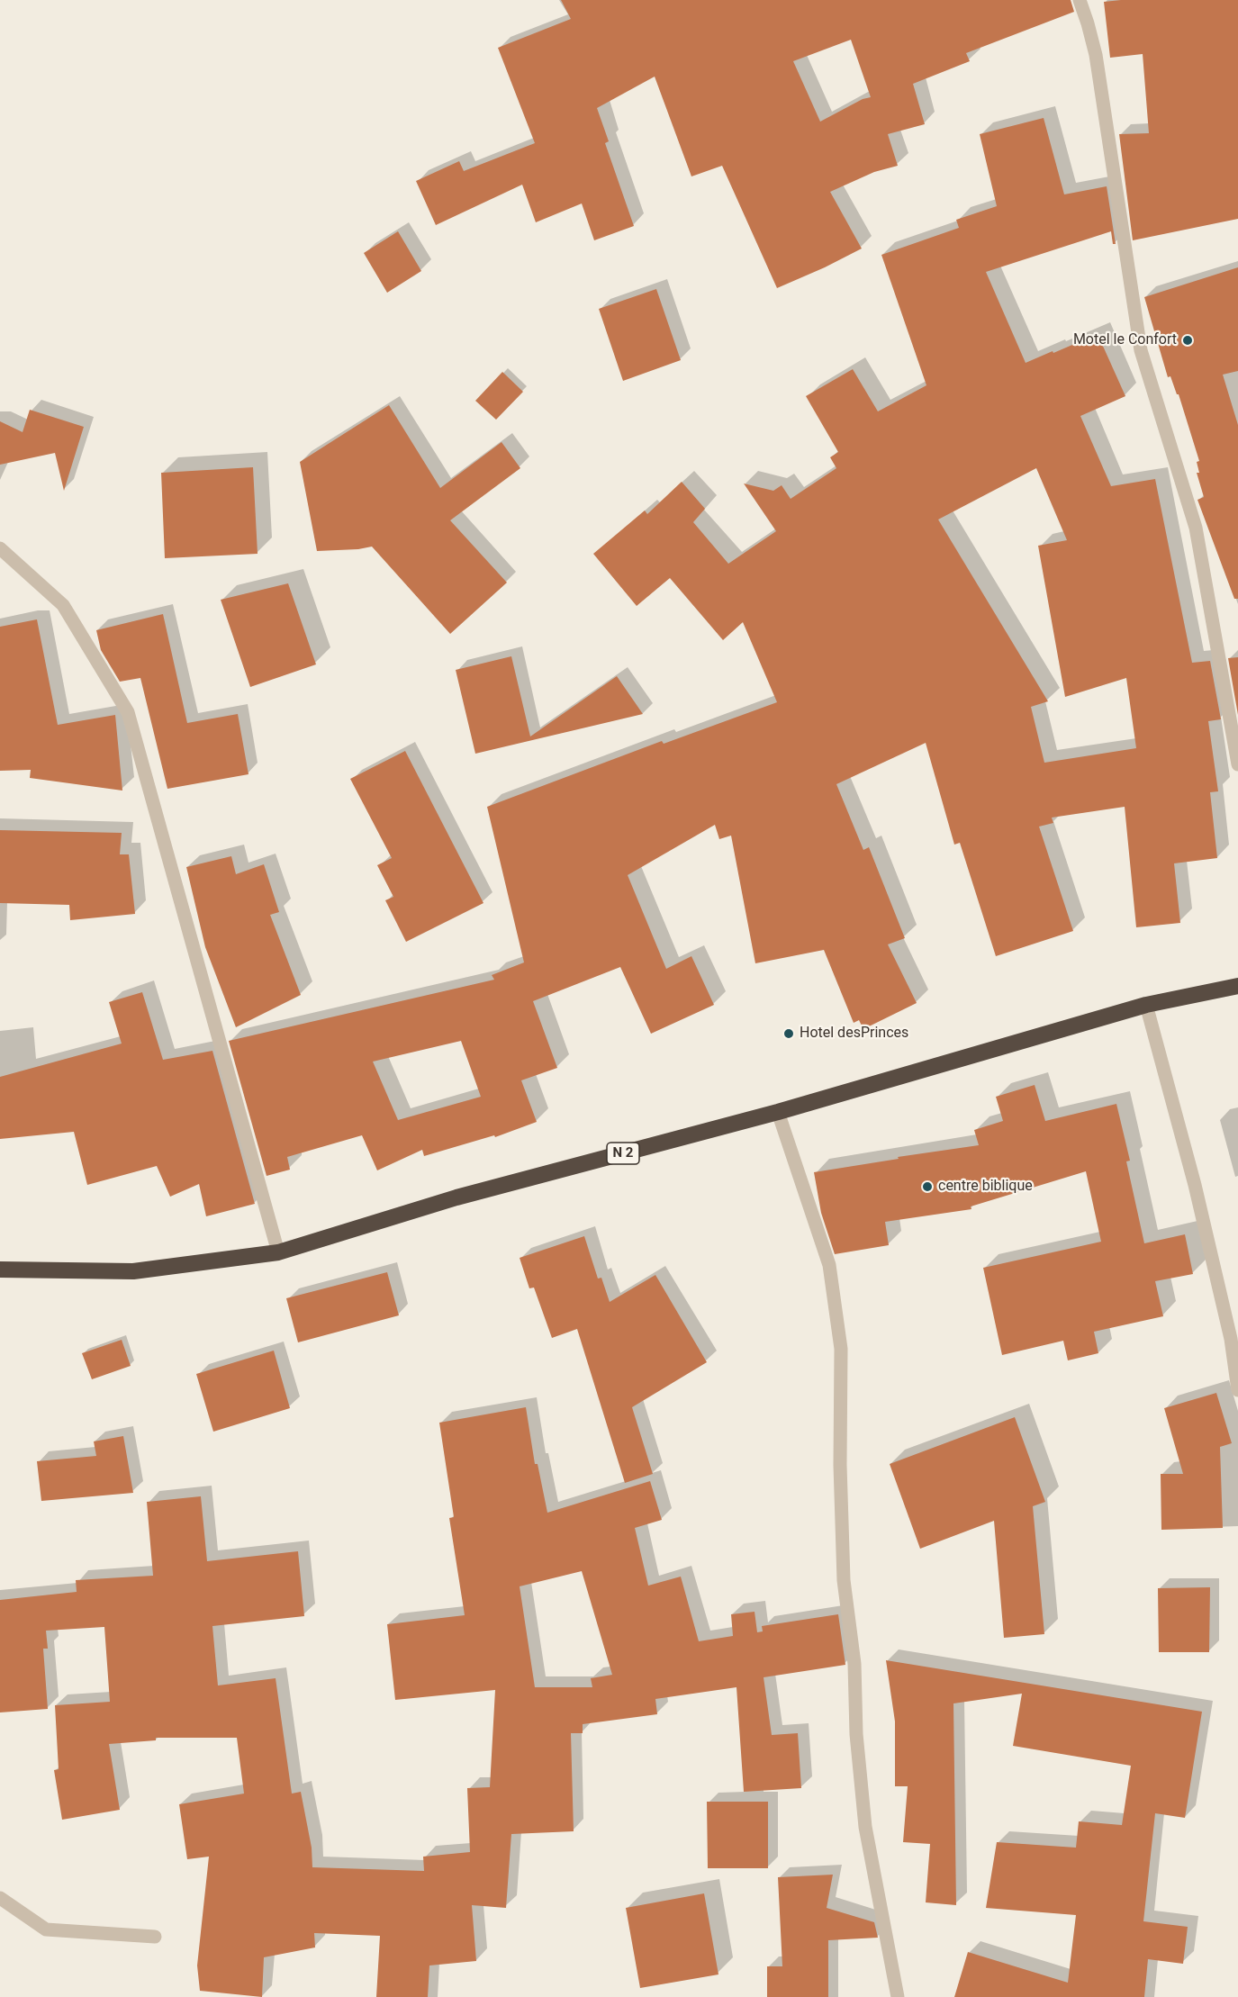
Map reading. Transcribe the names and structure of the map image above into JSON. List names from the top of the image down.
{
  "streets": {
    "highway": ["N 2"]
  },
  "places": ["Motel le Confort", "Hotel desPrinces", "centre biblique"]
}
